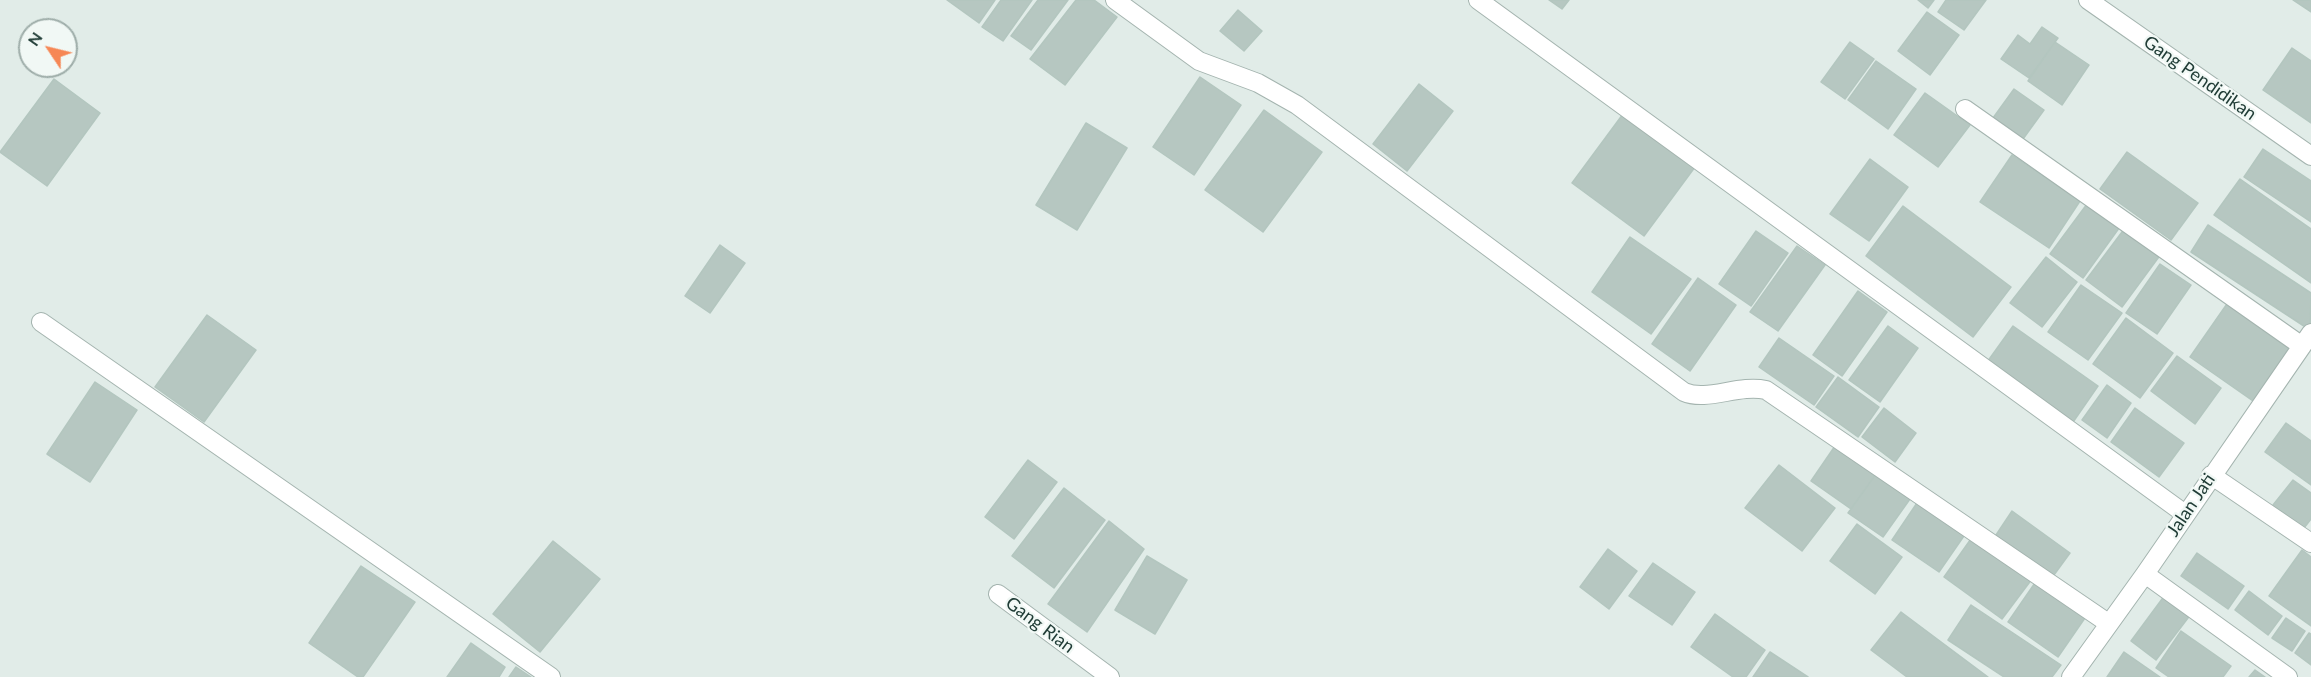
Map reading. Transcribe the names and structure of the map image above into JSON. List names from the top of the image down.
{
  "streets": {
    "street": ["Gang Pendidikan", "Jalan Jati", "Gang Rian"]
  },
  "north": "top left"
}
